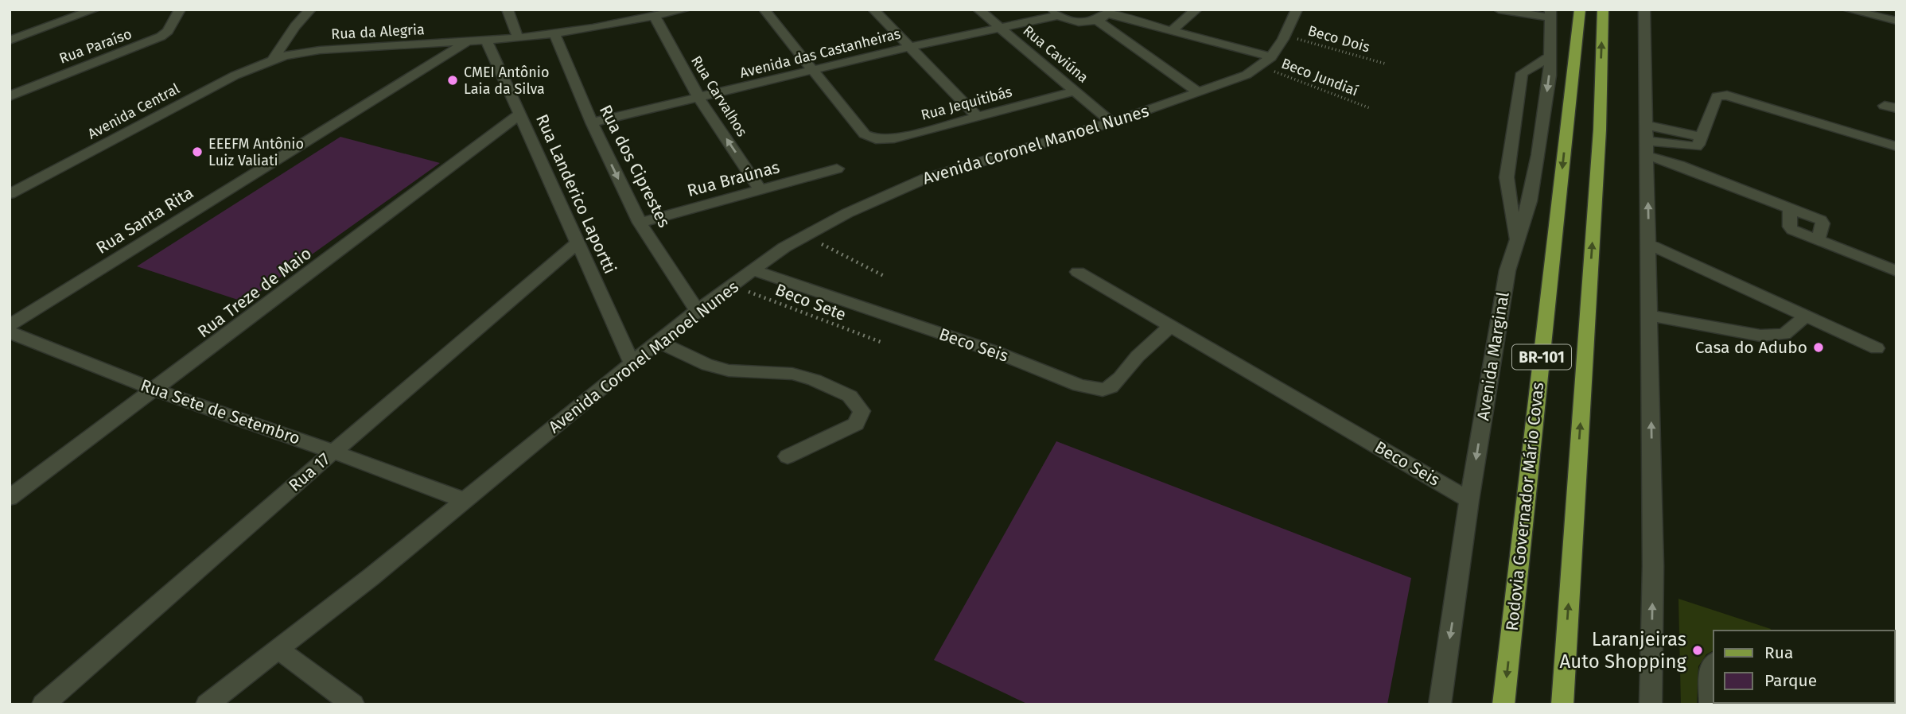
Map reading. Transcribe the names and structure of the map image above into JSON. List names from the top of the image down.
{
  "streets": {
    "main road": ["BR-101", "Rodovia Governador Mário Covas"],
    "street": [
      "Rua da Alegria",
      "Rua Paraíso",
      "Avenida das Castanheiras",
      "Rua Caviúna",
      "Rua Carvalhos",
      "Rua Jequitibás",
      "Avenida Central",
      "Avenida Coronel Manoel Nunes",
      "Rua dos Ciprestes",
      "Rua Braúnas",
      "Rua Landerico Laportti",
      "Rua Santa Rita",
      "Rua Treze de Maio",
      "Beco Seis",
      "Avenida Marginal",
      "Rua Sete de Setembro",
      "Rua 17"
    ],
    "path": ["Beco Dois", "Beco Jundiaí", "Beco Sete"]
  },
  "crossings": [
    ["Rua da Alegria", "Rua Carvalhos"],
    ["Rua da Alegria", "Avenida Central"],
    ["Rua da Alegria", "Rua dos Ciprestes"],
    ["Rua da Alegria", "Rua Landerico Laportti"],
    ["Rua da Alegria", "Rua Santa Rita"],
    ["Beco Dois", "Avenida Coronel Manoel Nunes"],
    ["Avenida das Castanheiras", "Rua Caviúna"],
    ["Avenida das Castanheiras", "Rua Carvalhos"],
    ["Avenida das Castanheiras", "Rua Jequitibás"],
    ["Avenida das Castanheiras", "Rua dos Ciprestes"],
    ["Rua Caviúna", "Rua Jequitibás"],
    ["Rua Caviúna", "Avenida Coronel Manoel Nunes"],
    ["Beco Jundiaí", "Avenida Coronel Manoel Nunes"],
    ["Rua Carvalhos", "Rua Braúnas"],
    ["Avenida Coronel Manoel Nunes", "Rua dos Ciprestes"],
    ["Avenida Coronel Manoel Nunes", "Rua Landerico Laportti"],
    ["Avenida Coronel Manoel Nunes", "Beco Sete"],
    ["Avenida Coronel Manoel Nunes", "Beco Seis"],
    ["Avenida Coronel Manoel Nunes", "Rua Sete de Setembro"],
    ["Rua dos Ciprestes", "Rua Braúnas"],
    ["Rua Landerico Laportti", "Rua Treze de Maio"],
    ["Rua Landerico Laportti", "Rua 17"],
    ["Rua Treze de Maio", "Rua Sete de Setembro"],
    ["Beco Seis", "Avenida Marginal"],
    ["Rua Sete de Setembro", "Rua 17"]
  ],
  "one_way": ["Rua dos Ciprestes"],
  "places": [
    "CMEI Antônio Laia da Silva",
    "EEEFM Antônio Luiz Valiati",
    "Casa do Adubo",
    "Laranjeiras Auto Shopping"
  ],
  "legend": ["Rua", "Parque"]
}
